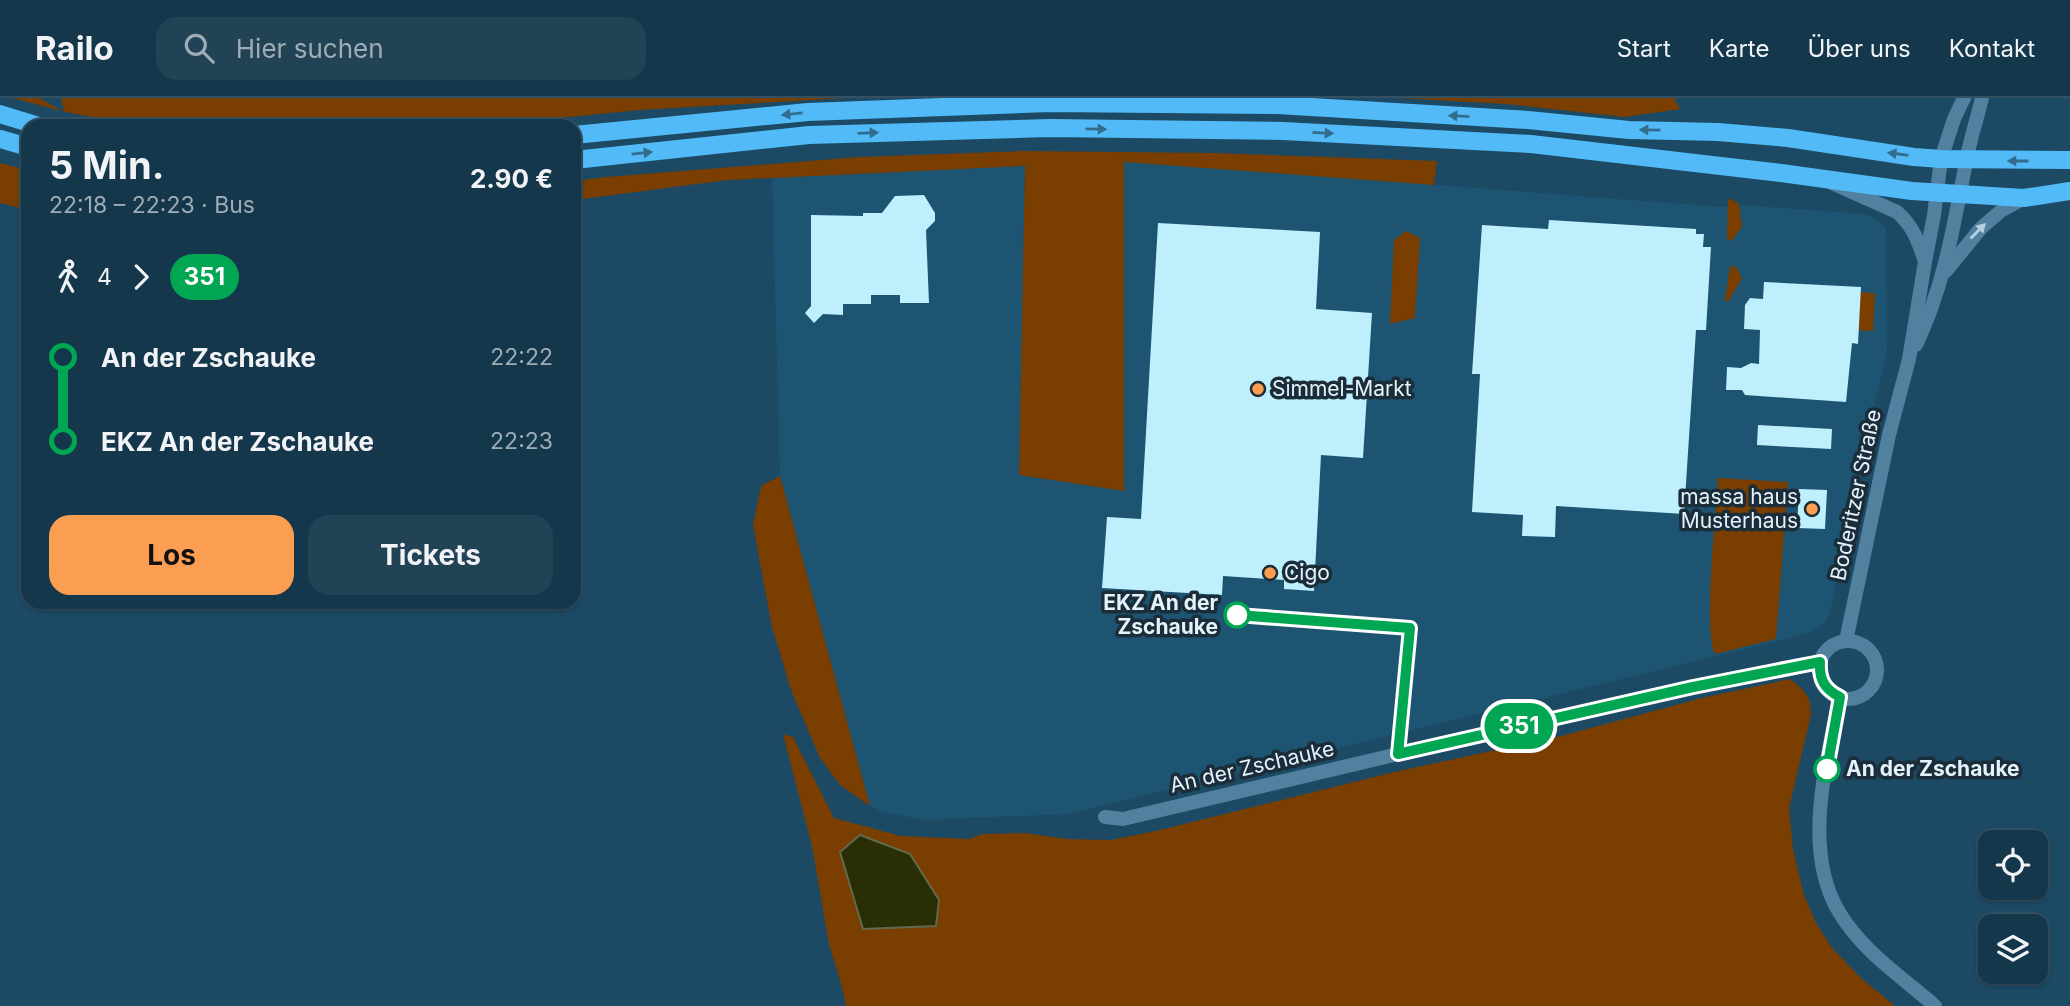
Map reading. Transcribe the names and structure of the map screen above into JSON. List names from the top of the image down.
{
  "streets": {
    "street": ["Boderitzer Straße", "An der Zschauke"]
  },
  "crossings": [
    ["Boderitzer Straße", "An der Zschauke"]
  ],
  "places": [
    "Simmel-Markt",
    "massa haus Musterhaus",
    "Cigo",
    "EKZ An der Zschauke",
    "An der Zschauke"
  ],
  "lines": ["bus line 351"],
  "page": {
    "header": "Railo",
    "search": "Hier suchen",
    "nav": [
      "Start",
      "Karte",
      "Über uns",
      "Kontakt"
    ],
    "on_map": "351",
    "heading": ["5 Min.", "22:18 – 22:23 · Bus", "2.90 €"],
    "legs": ["4", "351"],
    "list": [
      {
        "name": "An der Zschauke",
        "value": "22:22"
      },
      {
        "name": "EKZ An der Zschauke",
        "value": "22:23"
      }
    ],
    "buttons": ["Los", "Tickets"]
  }
}
